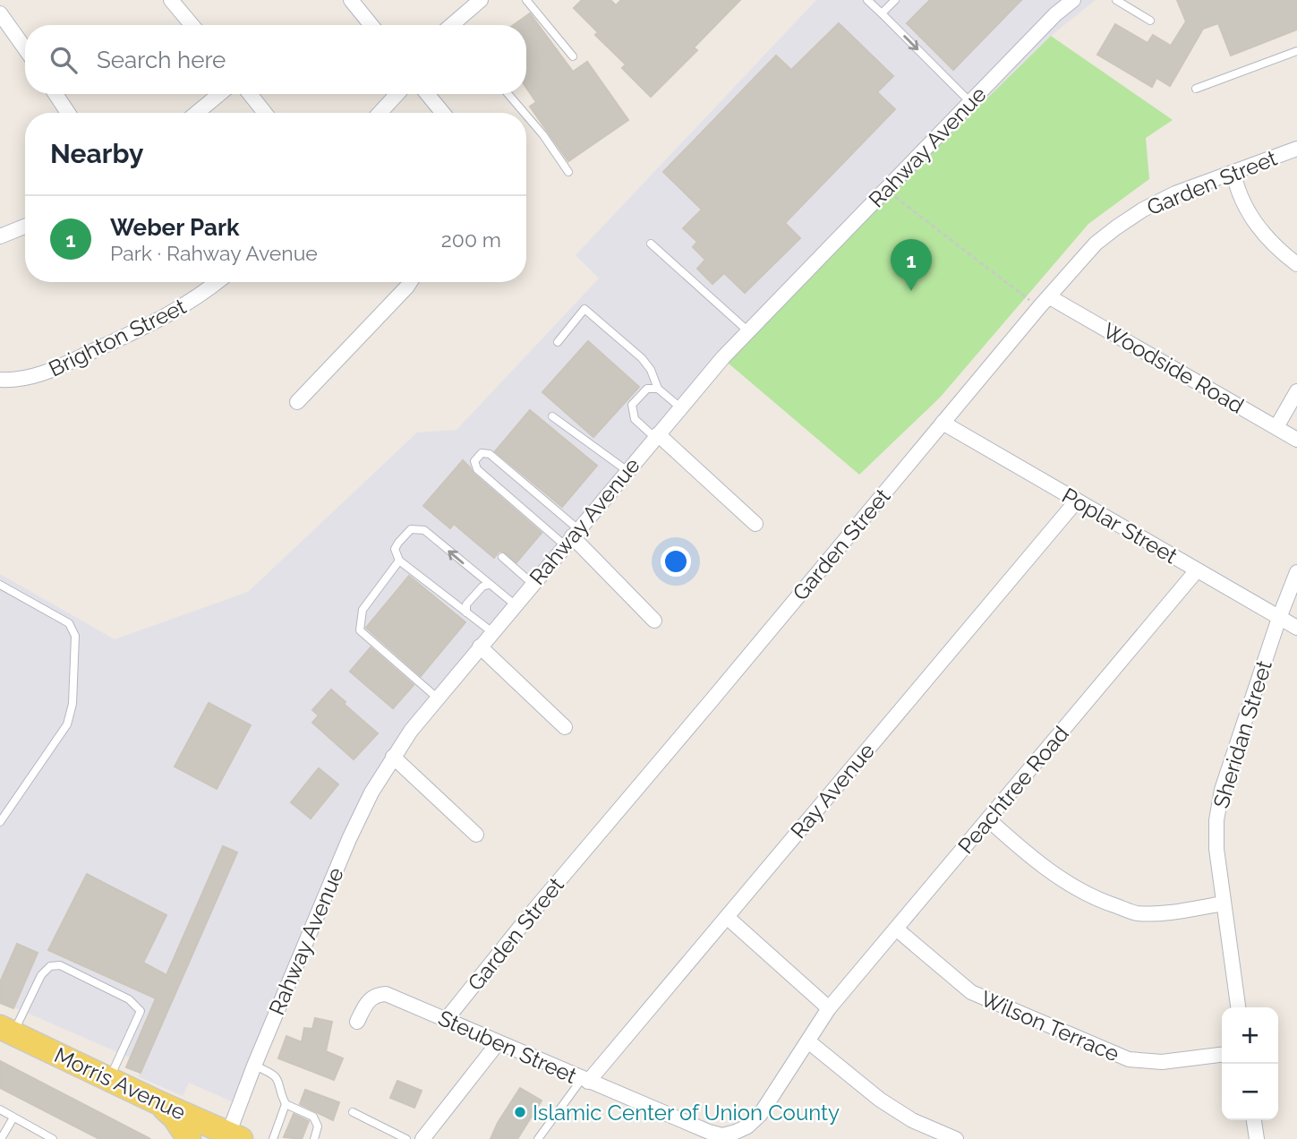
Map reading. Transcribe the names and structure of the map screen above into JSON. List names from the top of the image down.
{
  "streets": {
    "main road": ["Morris Avenue"],
    "street": [
      "Rahway Avenue",
      "Garden Street",
      "Brighton Street",
      "Woodside Road",
      "Poplar Street",
      "Sheridan Street",
      "Peachtree Road",
      "Ray Avenue",
      "Wilson Terrace",
      "Steuben Street"
    ]
  },
  "crossings": [
    ["Rahway Avenue", "Morris Avenue"],
    ["Garden Street", "Woodside Road"],
    ["Garden Street", "Poplar Street"],
    ["Garden Street", "Steuben Street"],
    ["Poplar Street", "Sheridan Street"],
    ["Poplar Street", "Peachtree Road"],
    ["Poplar Street", "Ray Avenue"],
    ["Peachtree Road", "Wilson Terrace"],
    ["Peachtree Road", "Steuben Street"],
    ["Ray Avenue", "Steuben Street"]
  ],
  "places": ["Islamic Center of Union County"],
  "page": {
    "search": "Search here",
    "heading": "Nearby",
    "list": [
      {
        "mark": "1",
        "name": "Weber Park",
        "note": "Park · Rahway Avenue",
        "value": "200 m"
      }
    ],
    "pins": "1",
    "map_buttons": ["+", "−"]
  }
}
